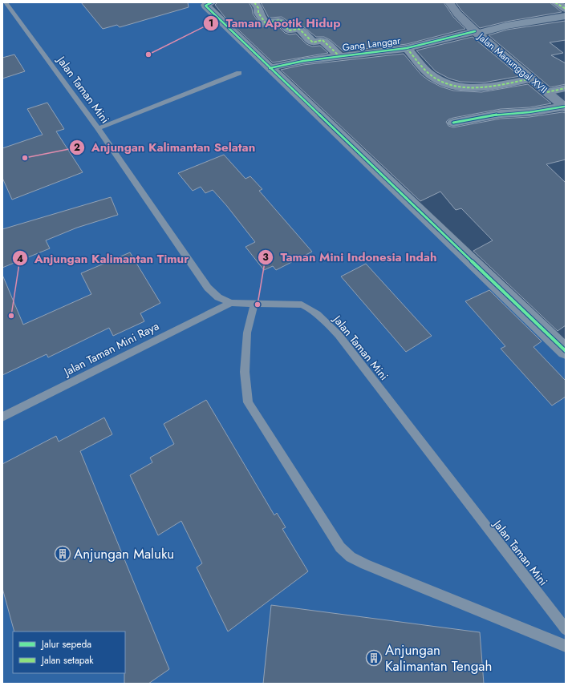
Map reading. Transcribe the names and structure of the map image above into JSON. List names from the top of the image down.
{
  "streets": {
    "street": ["Gang Langgar", "Jalan Manunggal XVII"],
    "lane": ["Jalan Taman Mini", "Jalan Taman Mini Raya"]
  },
  "crossings": [
    ["Gang Langgar", "Jalan Manunggal XVII"],
    ["Jalan Taman Mini", "Jalan Taman Mini Raya"]
  ],
  "places": {
    "other": [
      "Taman Apotik Hidup",
      "Anjungan Kalimantan Selatan",
      "Taman Mini Indonesia Indah",
      "Anjungan Kalimantan Timur"
    ],
    "building": ["Anjungan Maluku", "Anjungan Kalimantan Tengah"]
  },
  "legend": ["Jalur sepeda", "Jalan setapak"]
}
